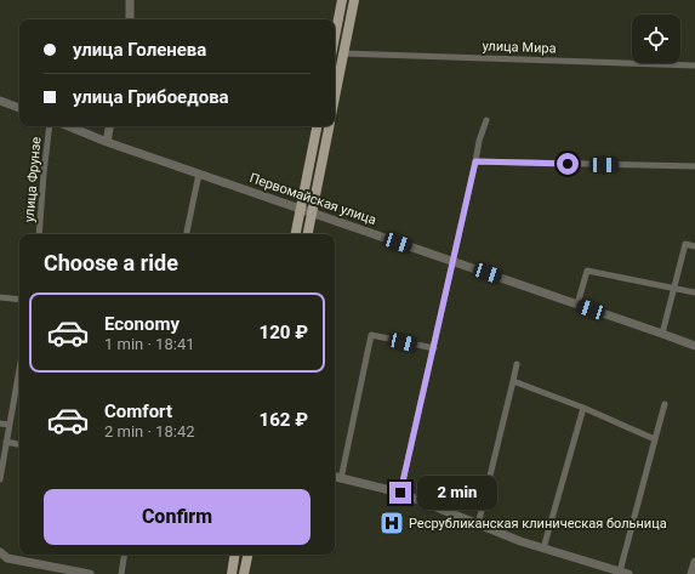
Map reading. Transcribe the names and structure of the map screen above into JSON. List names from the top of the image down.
{
  "streets": {
    "street": ["улица Мира", "улица Фрунзе", "Первомайская улица"]
  },
  "places": {
    "hospital": ["Ресрубликанская клиническая больница"]
  },
  "page": {
    "banner": ["улица Голенева", "улица Грибоедова"],
    "heading": "Choose a ride",
    "list": [
      {
        "name": "Economy",
        "note": "1 min · 18:41",
        "value": "120 ₽"
      },
      {
        "name": "Comfort",
        "note": "2 min · 18:42",
        "value": "162 ₽"
      }
    ],
    "bubble": "2 min",
    "buttons": "Confirm"
  }
}
